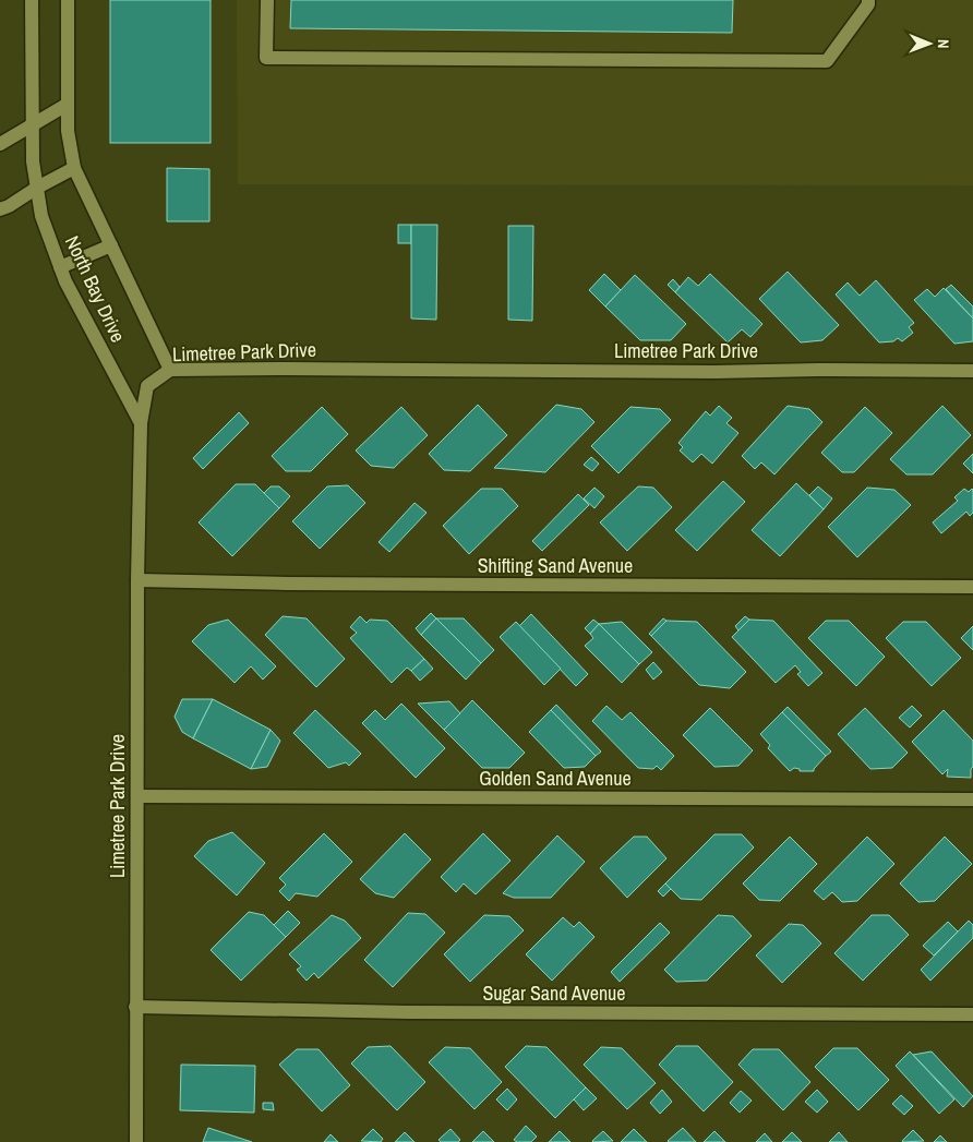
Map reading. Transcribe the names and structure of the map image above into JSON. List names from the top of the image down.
{
  "streets": {
    "street": [
      "North Bay Drive",
      "Limetree Park Drive",
      "Shifting Sand Avenue",
      "Golden Sand Avenue",
      "Sugar Sand Avenue"
    ]
  },
  "crossings": [
    ["North Bay Drive", "Limetree Park Drive"],
    ["Limetree Park Drive", "Shifting Sand Avenue"],
    ["Limetree Park Drive", "Golden Sand Avenue"],
    ["Limetree Park Drive", "Sugar Sand Avenue"]
  ],
  "north": "right"
}
